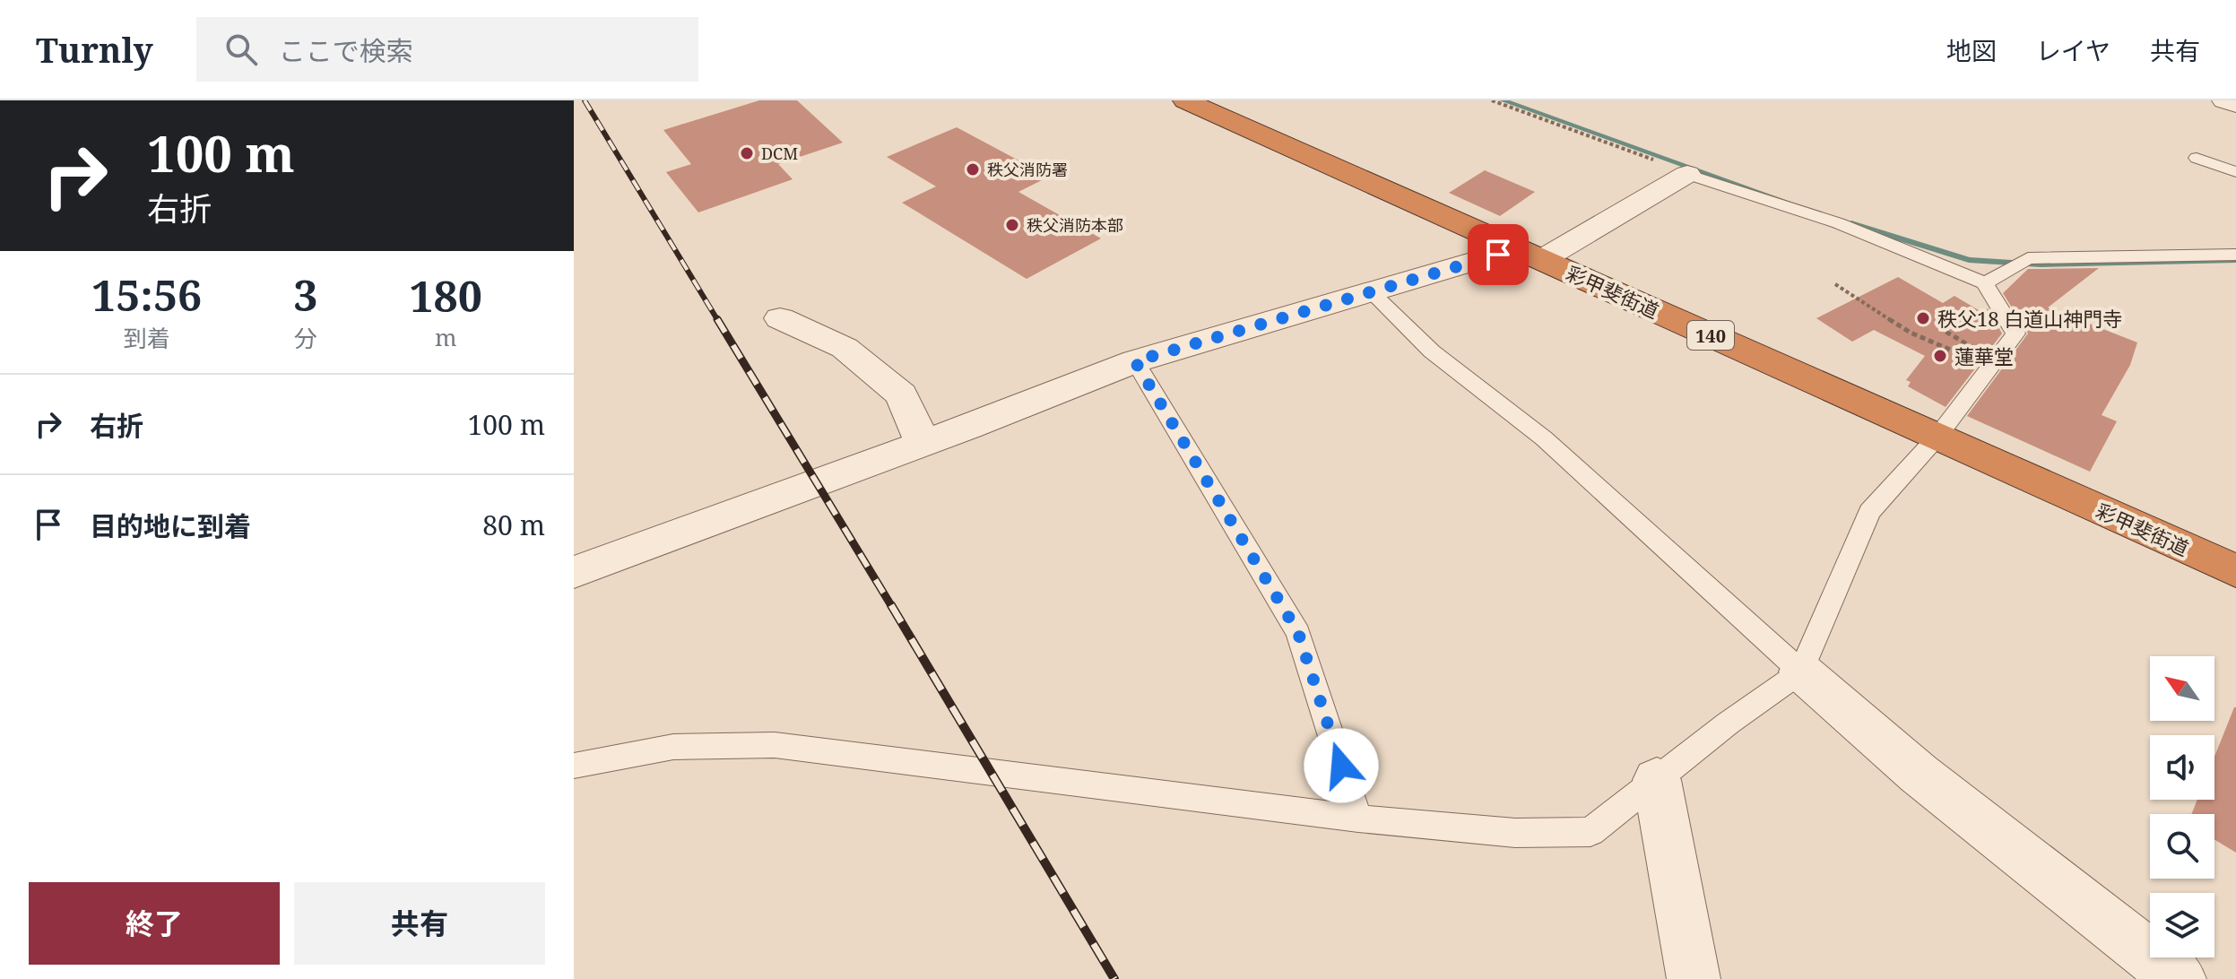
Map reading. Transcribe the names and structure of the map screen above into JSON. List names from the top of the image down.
{
  "streets": {
    "highway": ["彩甲斐街道", "140"]
  },
  "places": [
    "DCM",
    "秩父消防署",
    "秩父消防本部",
    "秩父18 白道山神門寺",
    "蓮華堂"
  ],
  "north": "top left",
  "page": {
    "header": "Turnly",
    "search": "ここで検索",
    "nav": ["地図", "レイヤ", "共有"],
    "turn": ["100 m", "右折"],
    "eta": [
      "15:56",
      "到着",
      "3",
      "分",
      "180",
      "m"
    ],
    "list": [
      {
        "name": "右折",
        "value": "100 m"
      },
      {
        "name": "目的地に到着",
        "value": "80 m"
      }
    ],
    "buttons": ["終了", "共有"]
  }
}
